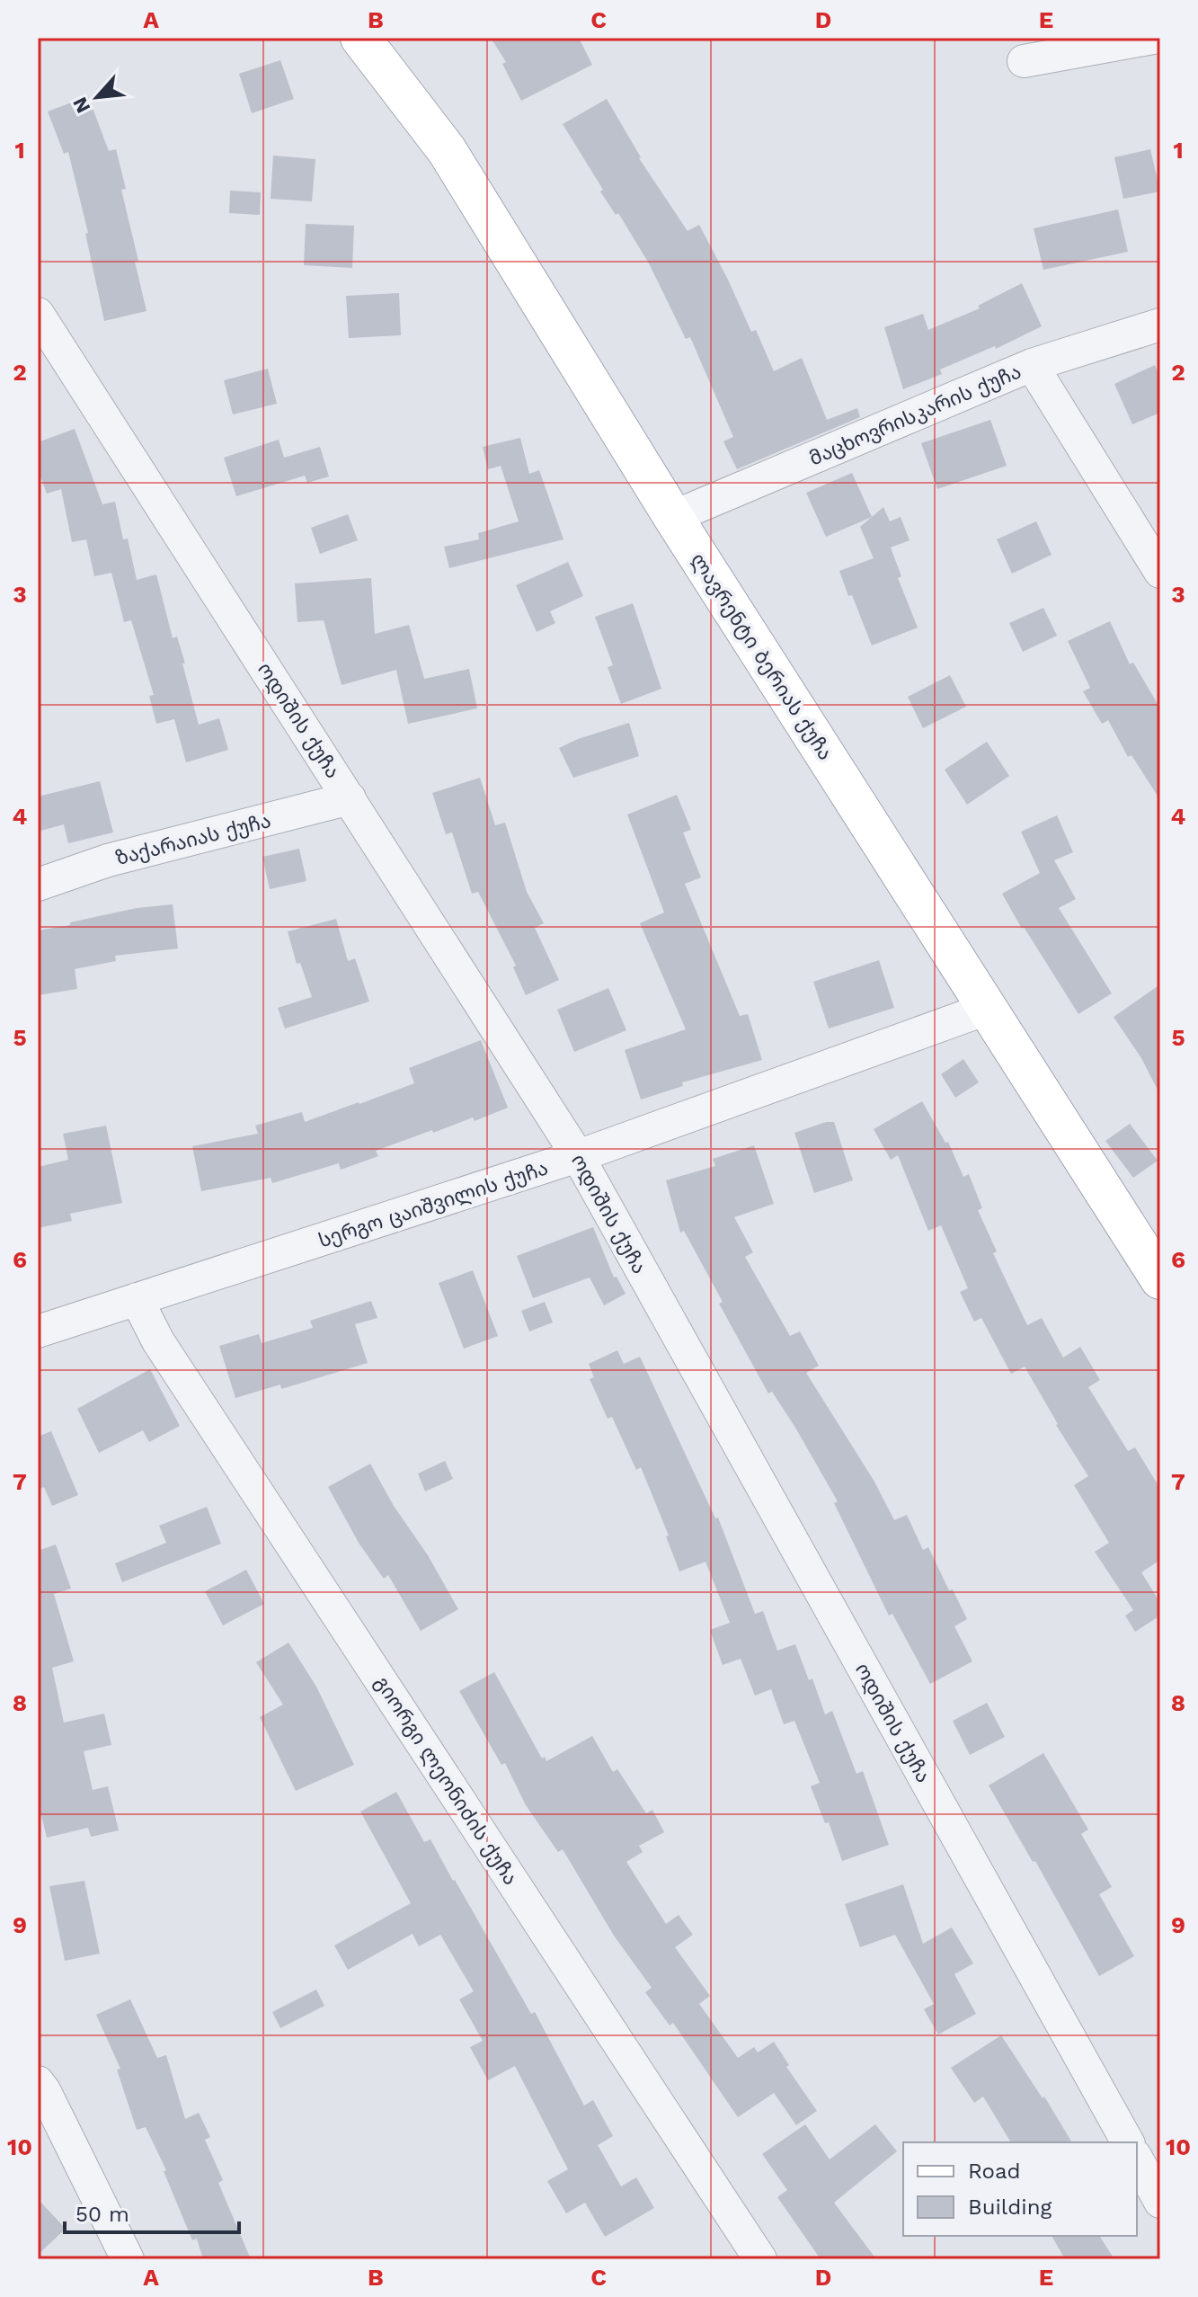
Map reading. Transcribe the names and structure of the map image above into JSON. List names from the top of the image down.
{
  "streets": {
    "main road": ["ლავრენტი ბერიას ქუჩა"],
    "street": [
      "მაცხოვრისკარის ქუჩა",
      "ოდიშის ქუჩა",
      "ზაქარაიას ქუჩა",
      "სერგო ცაიშვილის ქუჩა",
      "გიორგი ლეონიძის ქუჩა"
    ]
  },
  "crossings": [
    ["მაცხოვრისკარის ქუჩა", "ლავრენტი ბერიას ქუჩა"],
    ["ლავრენტი ბერიას ქუჩა", "სერგო ცაიშვილის ქუჩა"],
    ["ოდიშის ქუჩა", "ზაქარაიას ქუჩა"],
    ["ოდიშის ქუჩა", "სერგო ცაიშვილის ქუჩა"],
    ["სერგო ცაიშვილის ქუჩა", "გიორგი ლეონიძის ქუჩა"]
  ],
  "legend": ["Road", "Building"],
  "scale_bar": "50 m",
  "north": "bottom left",
  "grid": {
    "columns": [
      "A",
      "B",
      "C",
      "D",
      "E"
    ],
    "rows": [
      "1",
      "2",
      "3",
      "4",
      "5",
      "6",
      "7",
      "8",
      "9",
      "10"
    ]
  }
}
